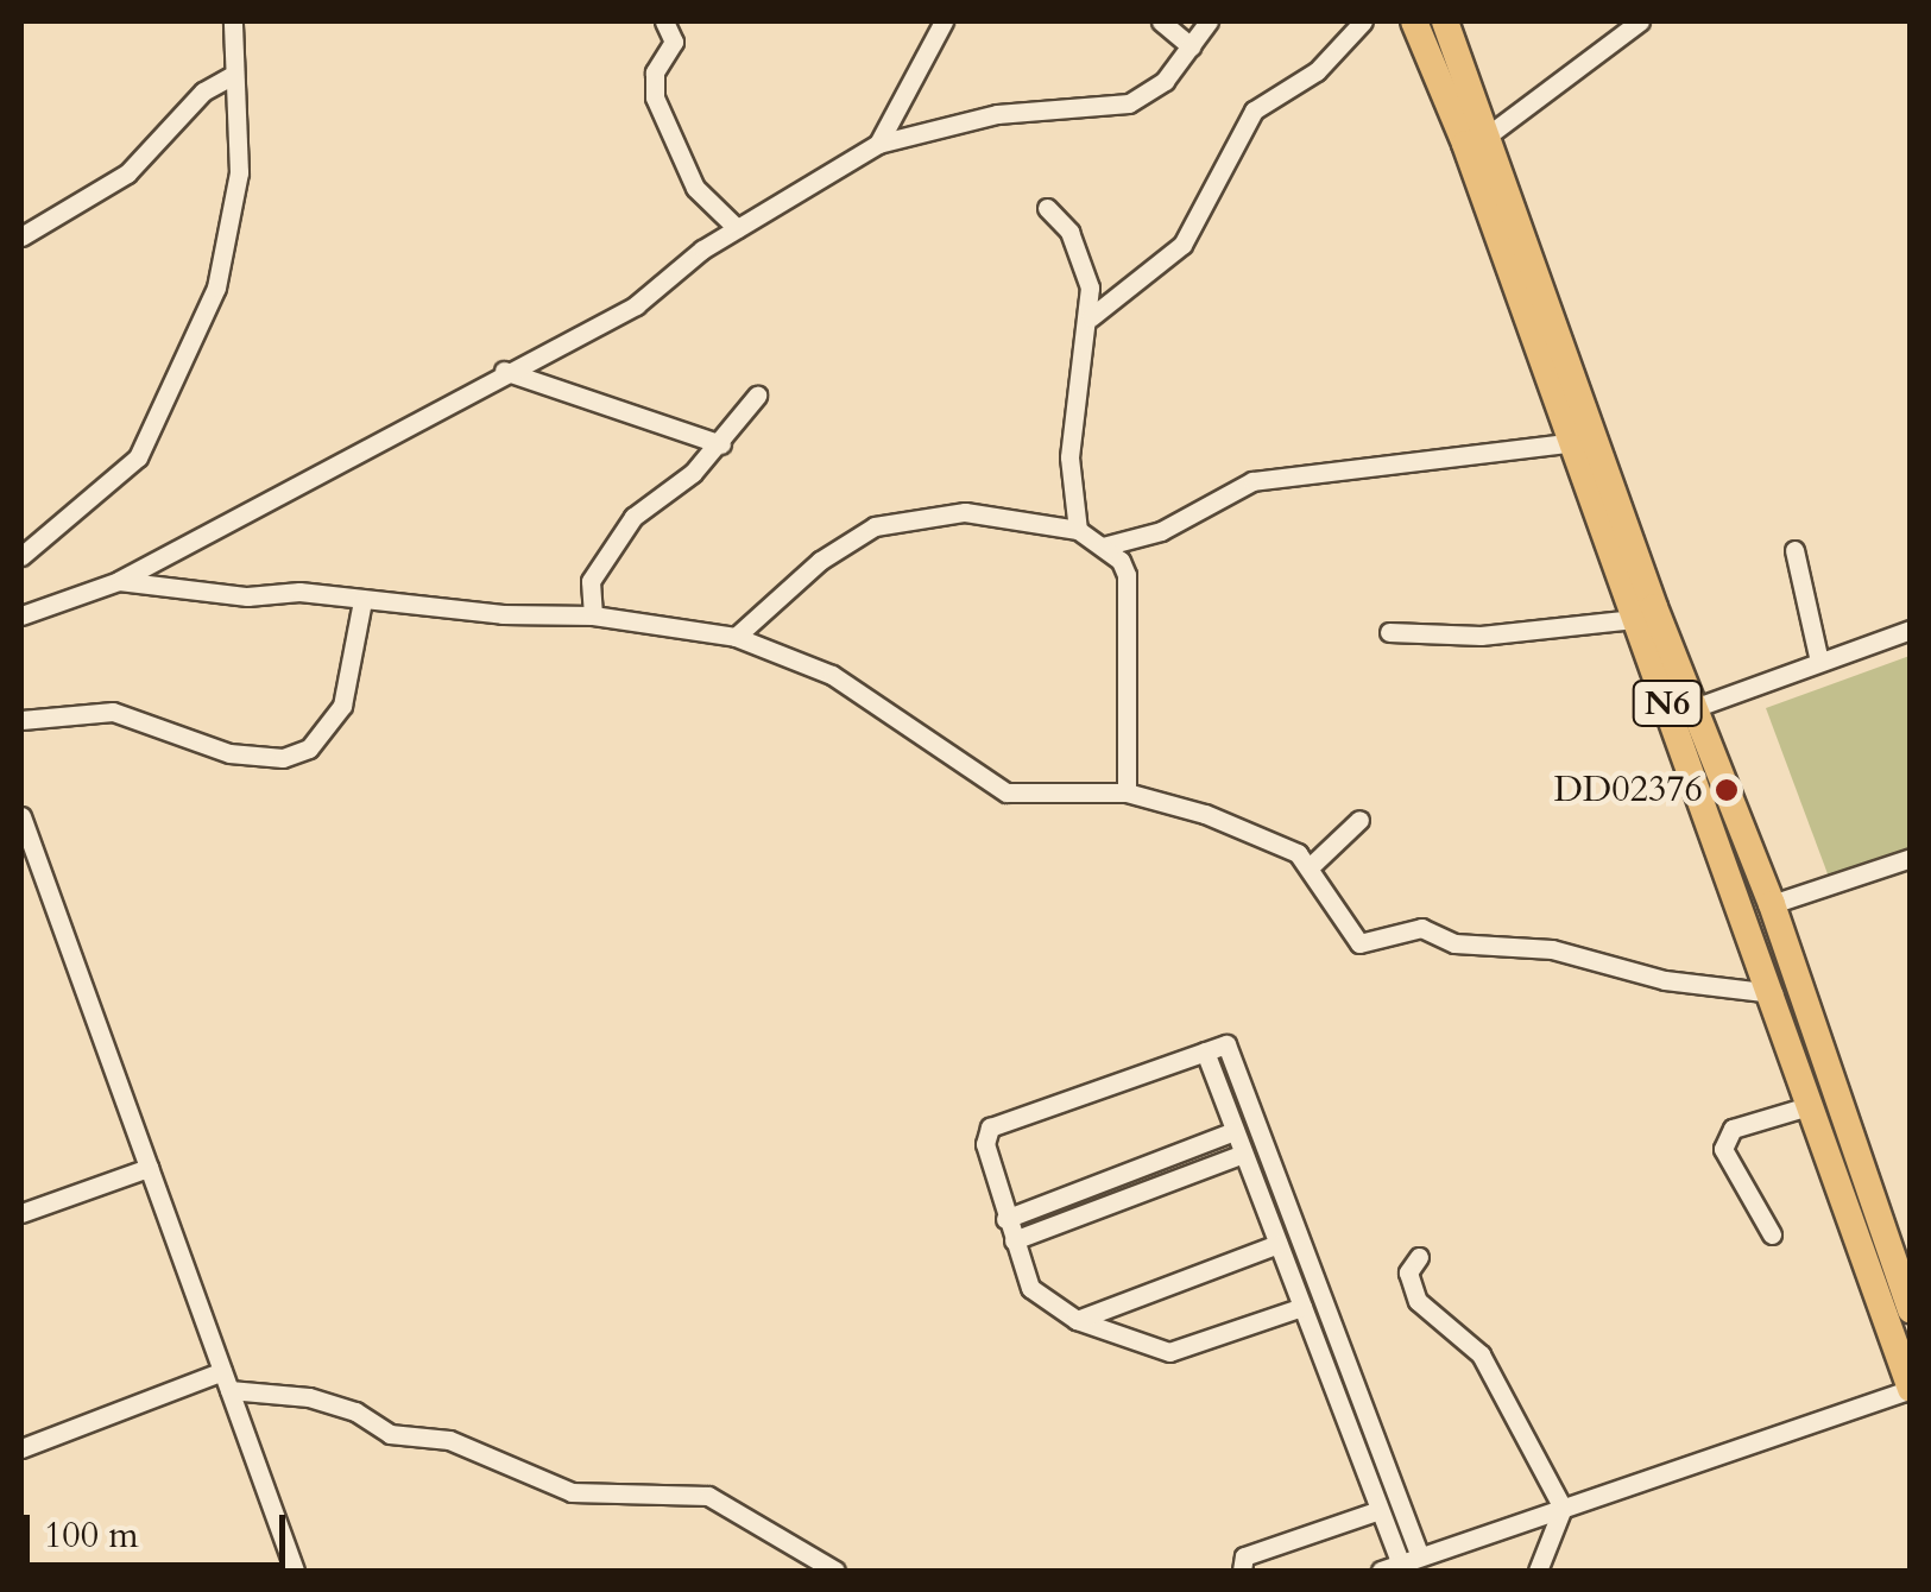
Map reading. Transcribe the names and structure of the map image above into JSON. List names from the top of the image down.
{
  "streets": {
    "highway": ["N6"]
  },
  "places": ["DD02376"],
  "scale_bar": "100 m"
}
